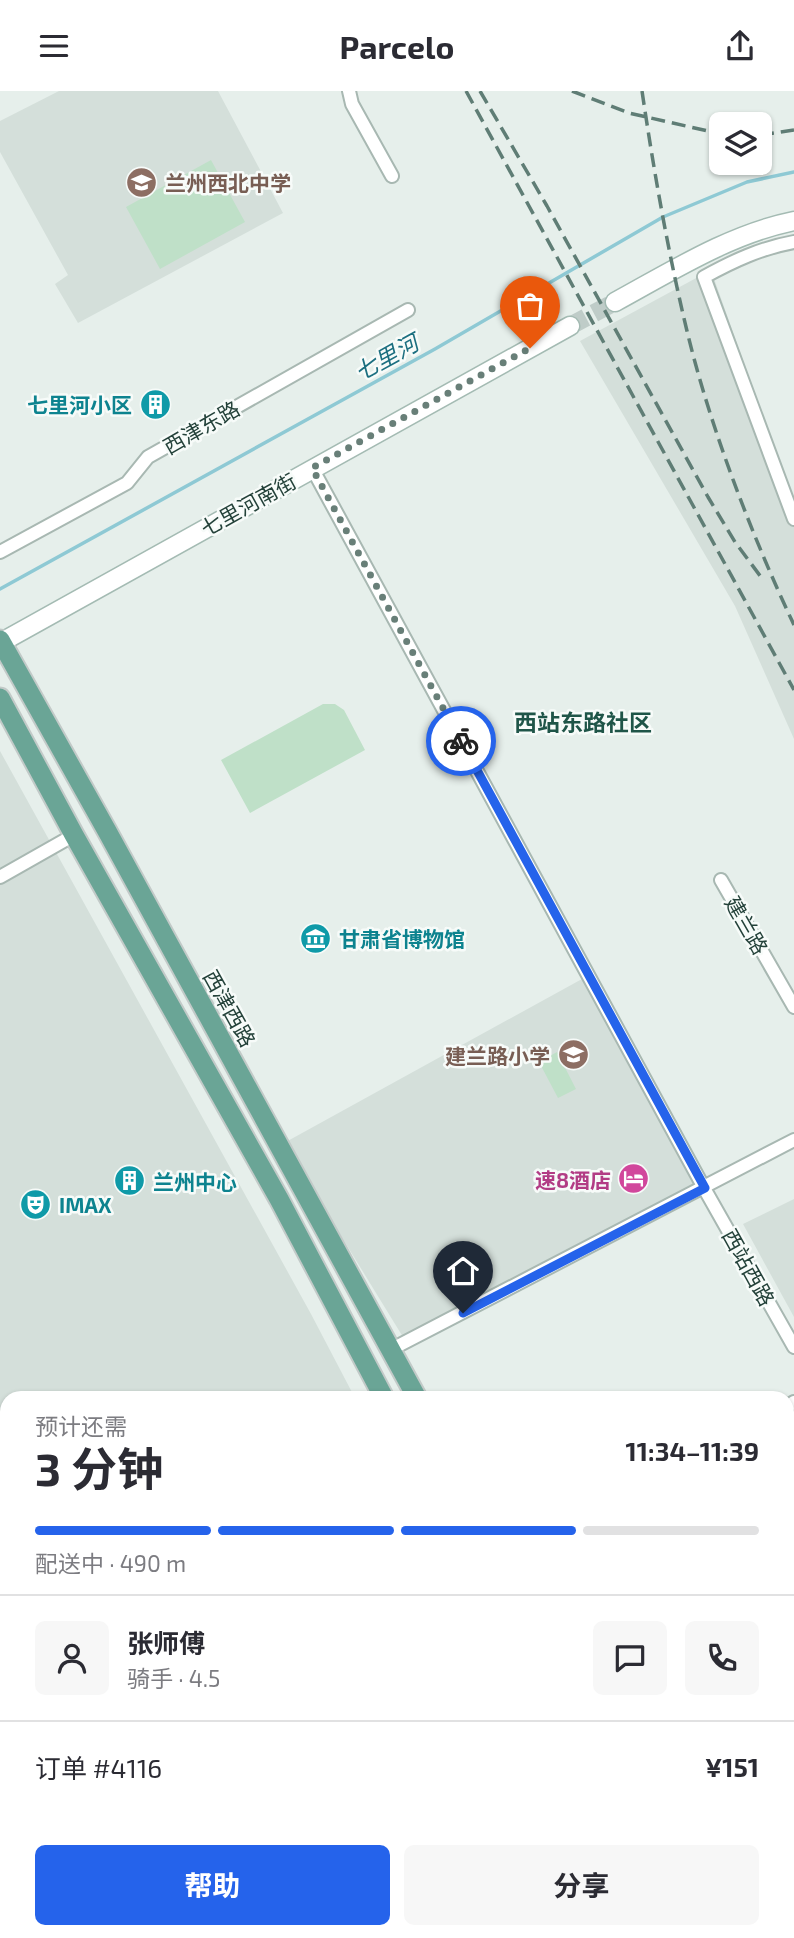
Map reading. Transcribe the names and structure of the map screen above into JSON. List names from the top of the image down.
{
  "streets": {
    "main road": ["西津西路"],
    "street": [
      "西津东路",
      "七里河南街",
      "建兰路",
      "西站西路"
    ]
  },
  "crossings": [
    ["七里河南街", "西津西路"],
    ["七里河南街", "西站西路"]
  ],
  "districts": ["西站东路社区"],
  "water": ["七里河"],
  "places": {
    "school or university": ["兰州西北中学", "建兰路小学"],
    "building": ["七里河小区", "兰州中心"],
    "museum": ["甘肃省博物馆"],
    "hotel": ["速8酒店"],
    "theatre": ["IMAX"]
  },
  "page": {
    "header": "Parcelo",
    "heading": ["3 分钟", "预计还需", "11:34–11:39"],
    "panel": [
      "张师傅",
      "骑手 · 4.5",
      "订单 #4116",
      "¥151"
    ],
    "bar": "配送中 · 490 m",
    "buttons": ["帮助", "分享"]
  }
}
